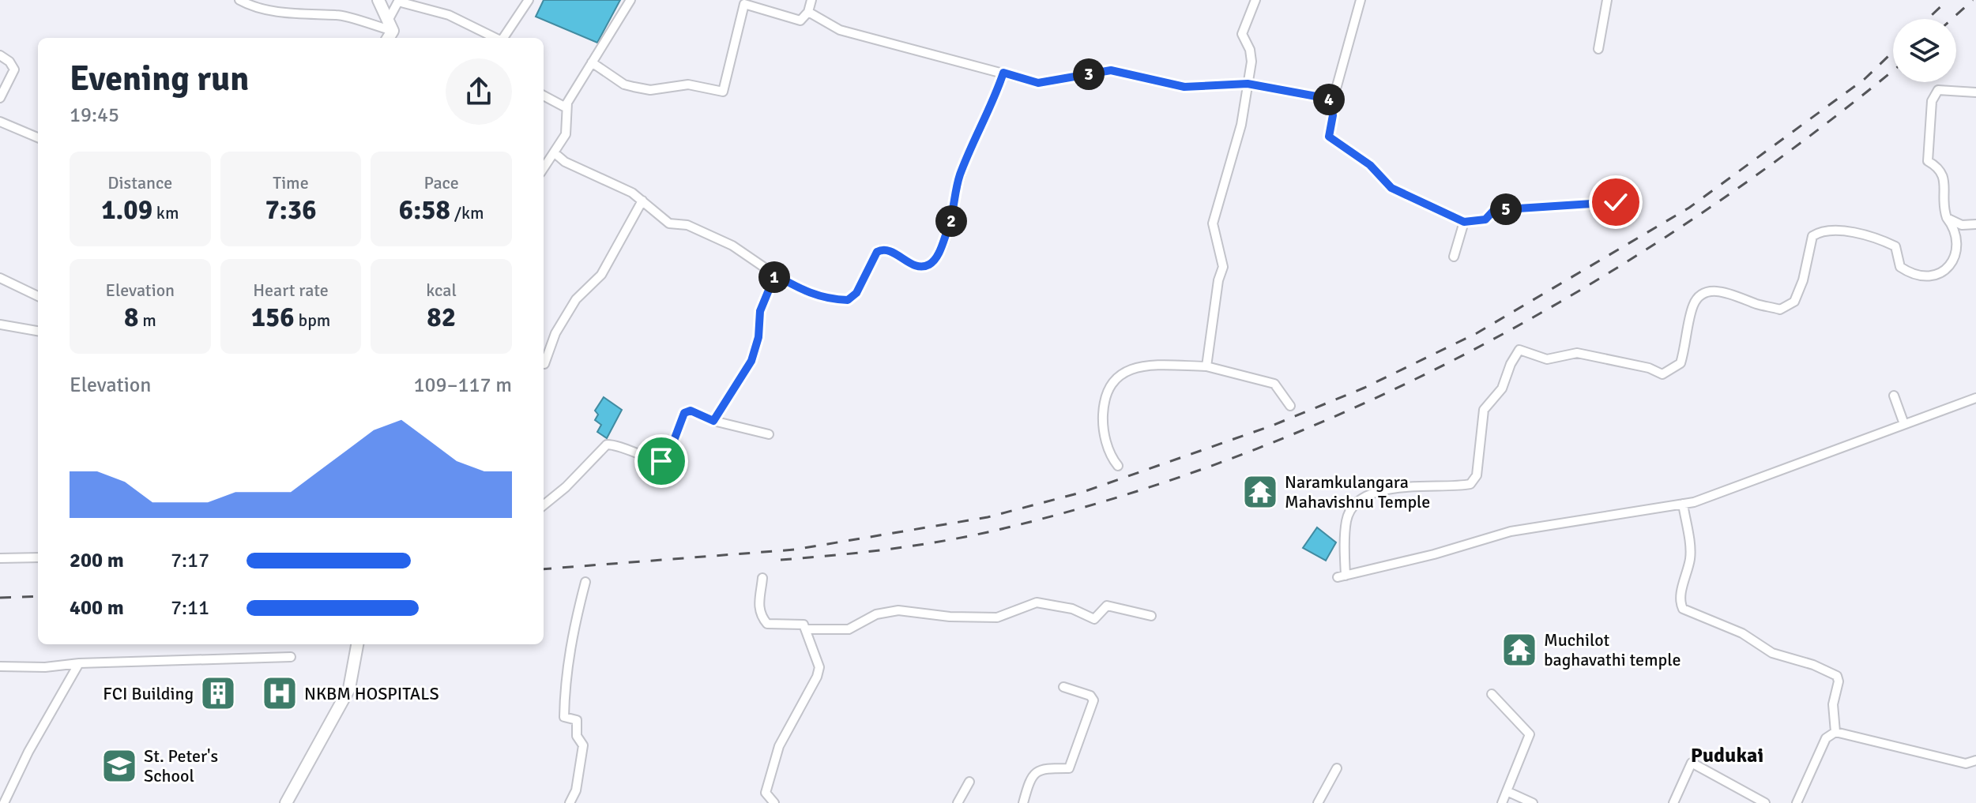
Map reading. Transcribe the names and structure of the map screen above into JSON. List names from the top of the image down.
{
  "districts": ["Pudukai"],
  "places": {
    "temple": ["Naramkulangara Mahavishnu Temple", "Muchilot baghavathi temple"],
    "building": ["FCI Building"],
    "hospital": ["NKBM HOSPITALS"],
    "school or university": ["St. Peter's School"]
  },
  "page": {
    "heading": ["Evening run", "19:45"],
    "pins": [
      "3",
      "4",
      "5",
      "2",
      "1"
    ],
    "stats": [
      ["Distance", "1.09 km"],
      ["Time", "7:36"],
      ["Pace", "6:58 /km"],
      ["Elevation", "8 m"],
      ["Heart rate", "156 bpm"],
      ["kcal", "82"]
    ],
    "chart": ["Elevation", "109–117 m"],
    "list": [
      {
        "name": "200 m",
        "note": "7:17"
      },
      {
        "name": "400 m",
        "note": "7:11"
      }
    ]
  }
}
